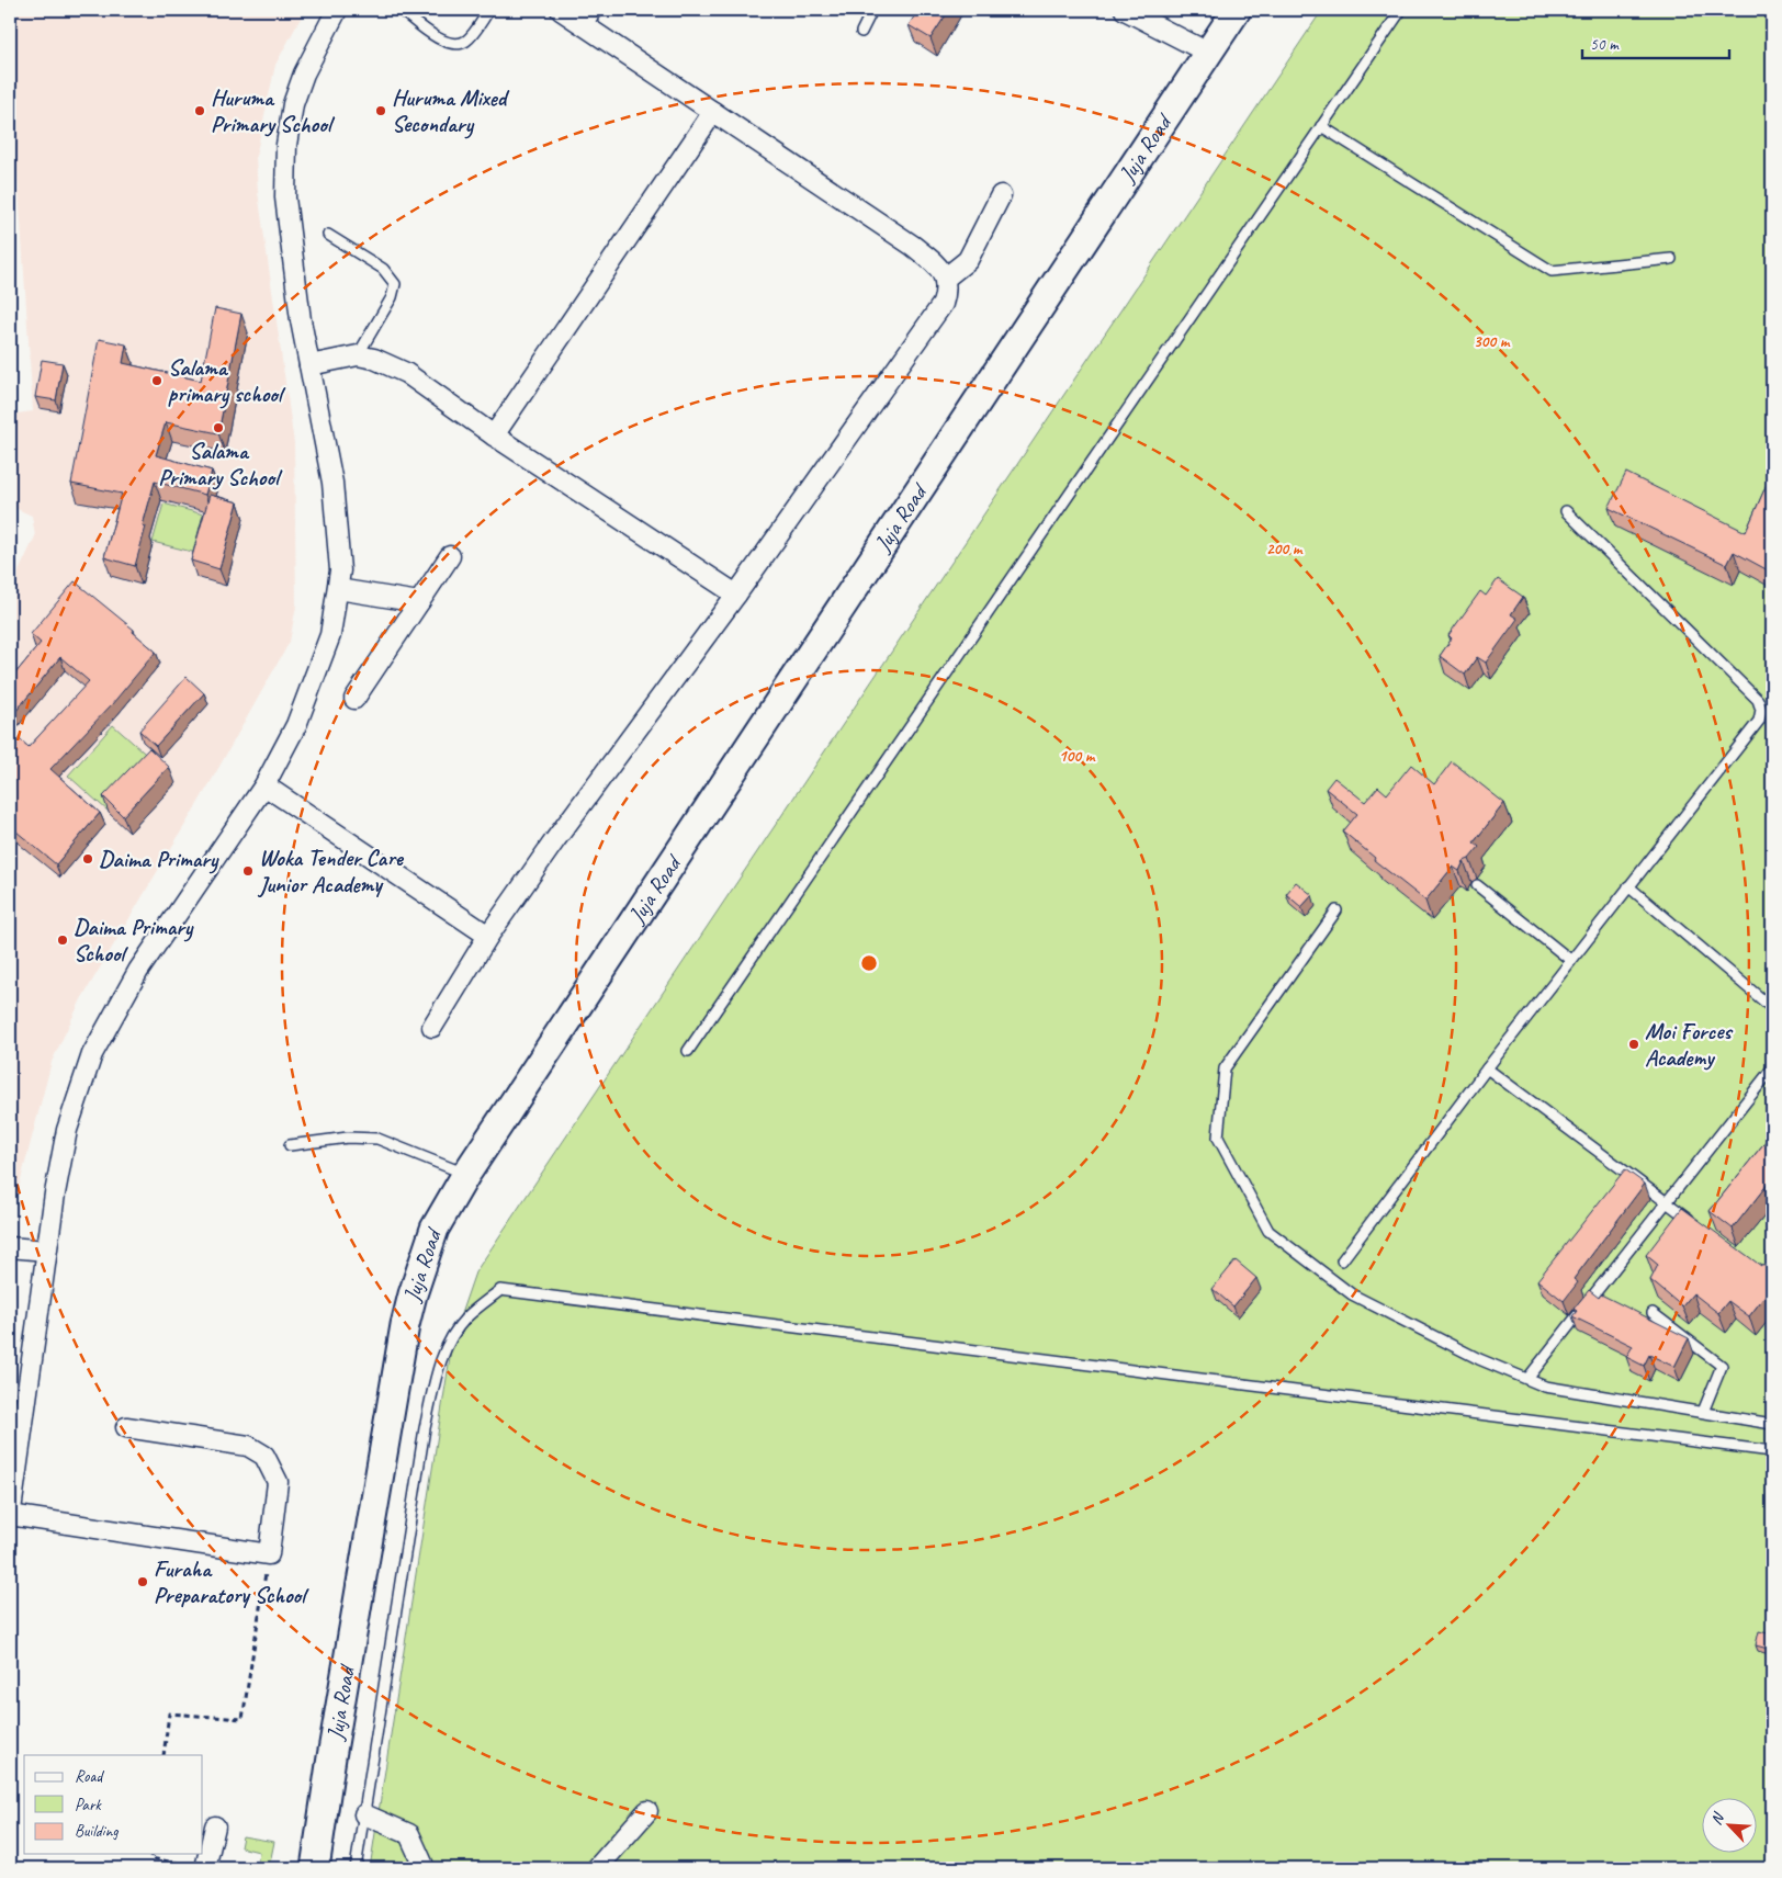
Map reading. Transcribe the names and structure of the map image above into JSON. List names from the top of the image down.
{
  "streets": {
    "main road": ["Juja Road"]
  },
  "places": [
    "Huruma Primary School",
    "Huruma Mixed Secondary",
    "Salama primary school",
    "Salama Primary School",
    "Daima Primary",
    "Woka Tender Care Junior Academy",
    "Daima Primary School",
    "Moi Forces Academy",
    "Furaha Preparatory School"
  ],
  "legend": ["Road", "Park", "Building"],
  "scale_bar": "50 m",
  "north": "top left",
  "rings": ["300 m", "200 m", "100 m"]
}
